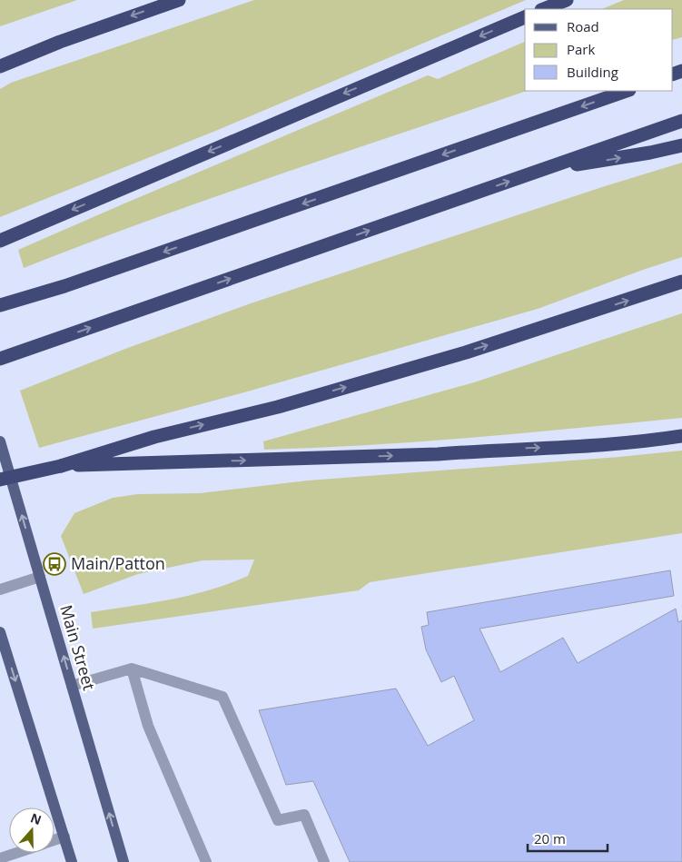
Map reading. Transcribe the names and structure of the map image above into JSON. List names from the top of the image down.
{
  "streets": {
    "main road": ["Main Street"]
  },
  "places": {
    "bus stop": ["Main/Patton"]
  },
  "legend": ["Road", "Park", "Building"],
  "scale_bar": "20 m",
  "north": "top"
}
